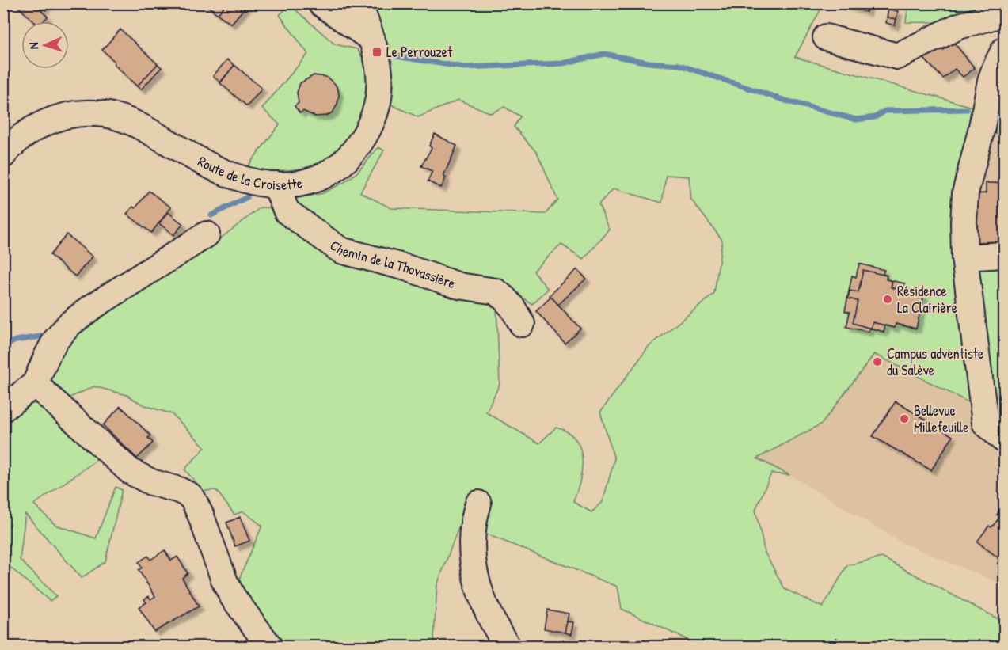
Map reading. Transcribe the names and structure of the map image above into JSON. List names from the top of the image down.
{
  "streets": {
    "street": ["Route de la Croisette", "Chemin de la Thovassière"]
  },
  "crossings": [
    ["Route de la Croisette", "Chemin de la Thovassière"]
  ],
  "places": {
    "transit": ["Le Perrouzet"],
    "other": ["Résidence La Clairière", "Campus adventiste du Salève", "Bellevue Millefeuille"]
  },
  "north": "left"
}
